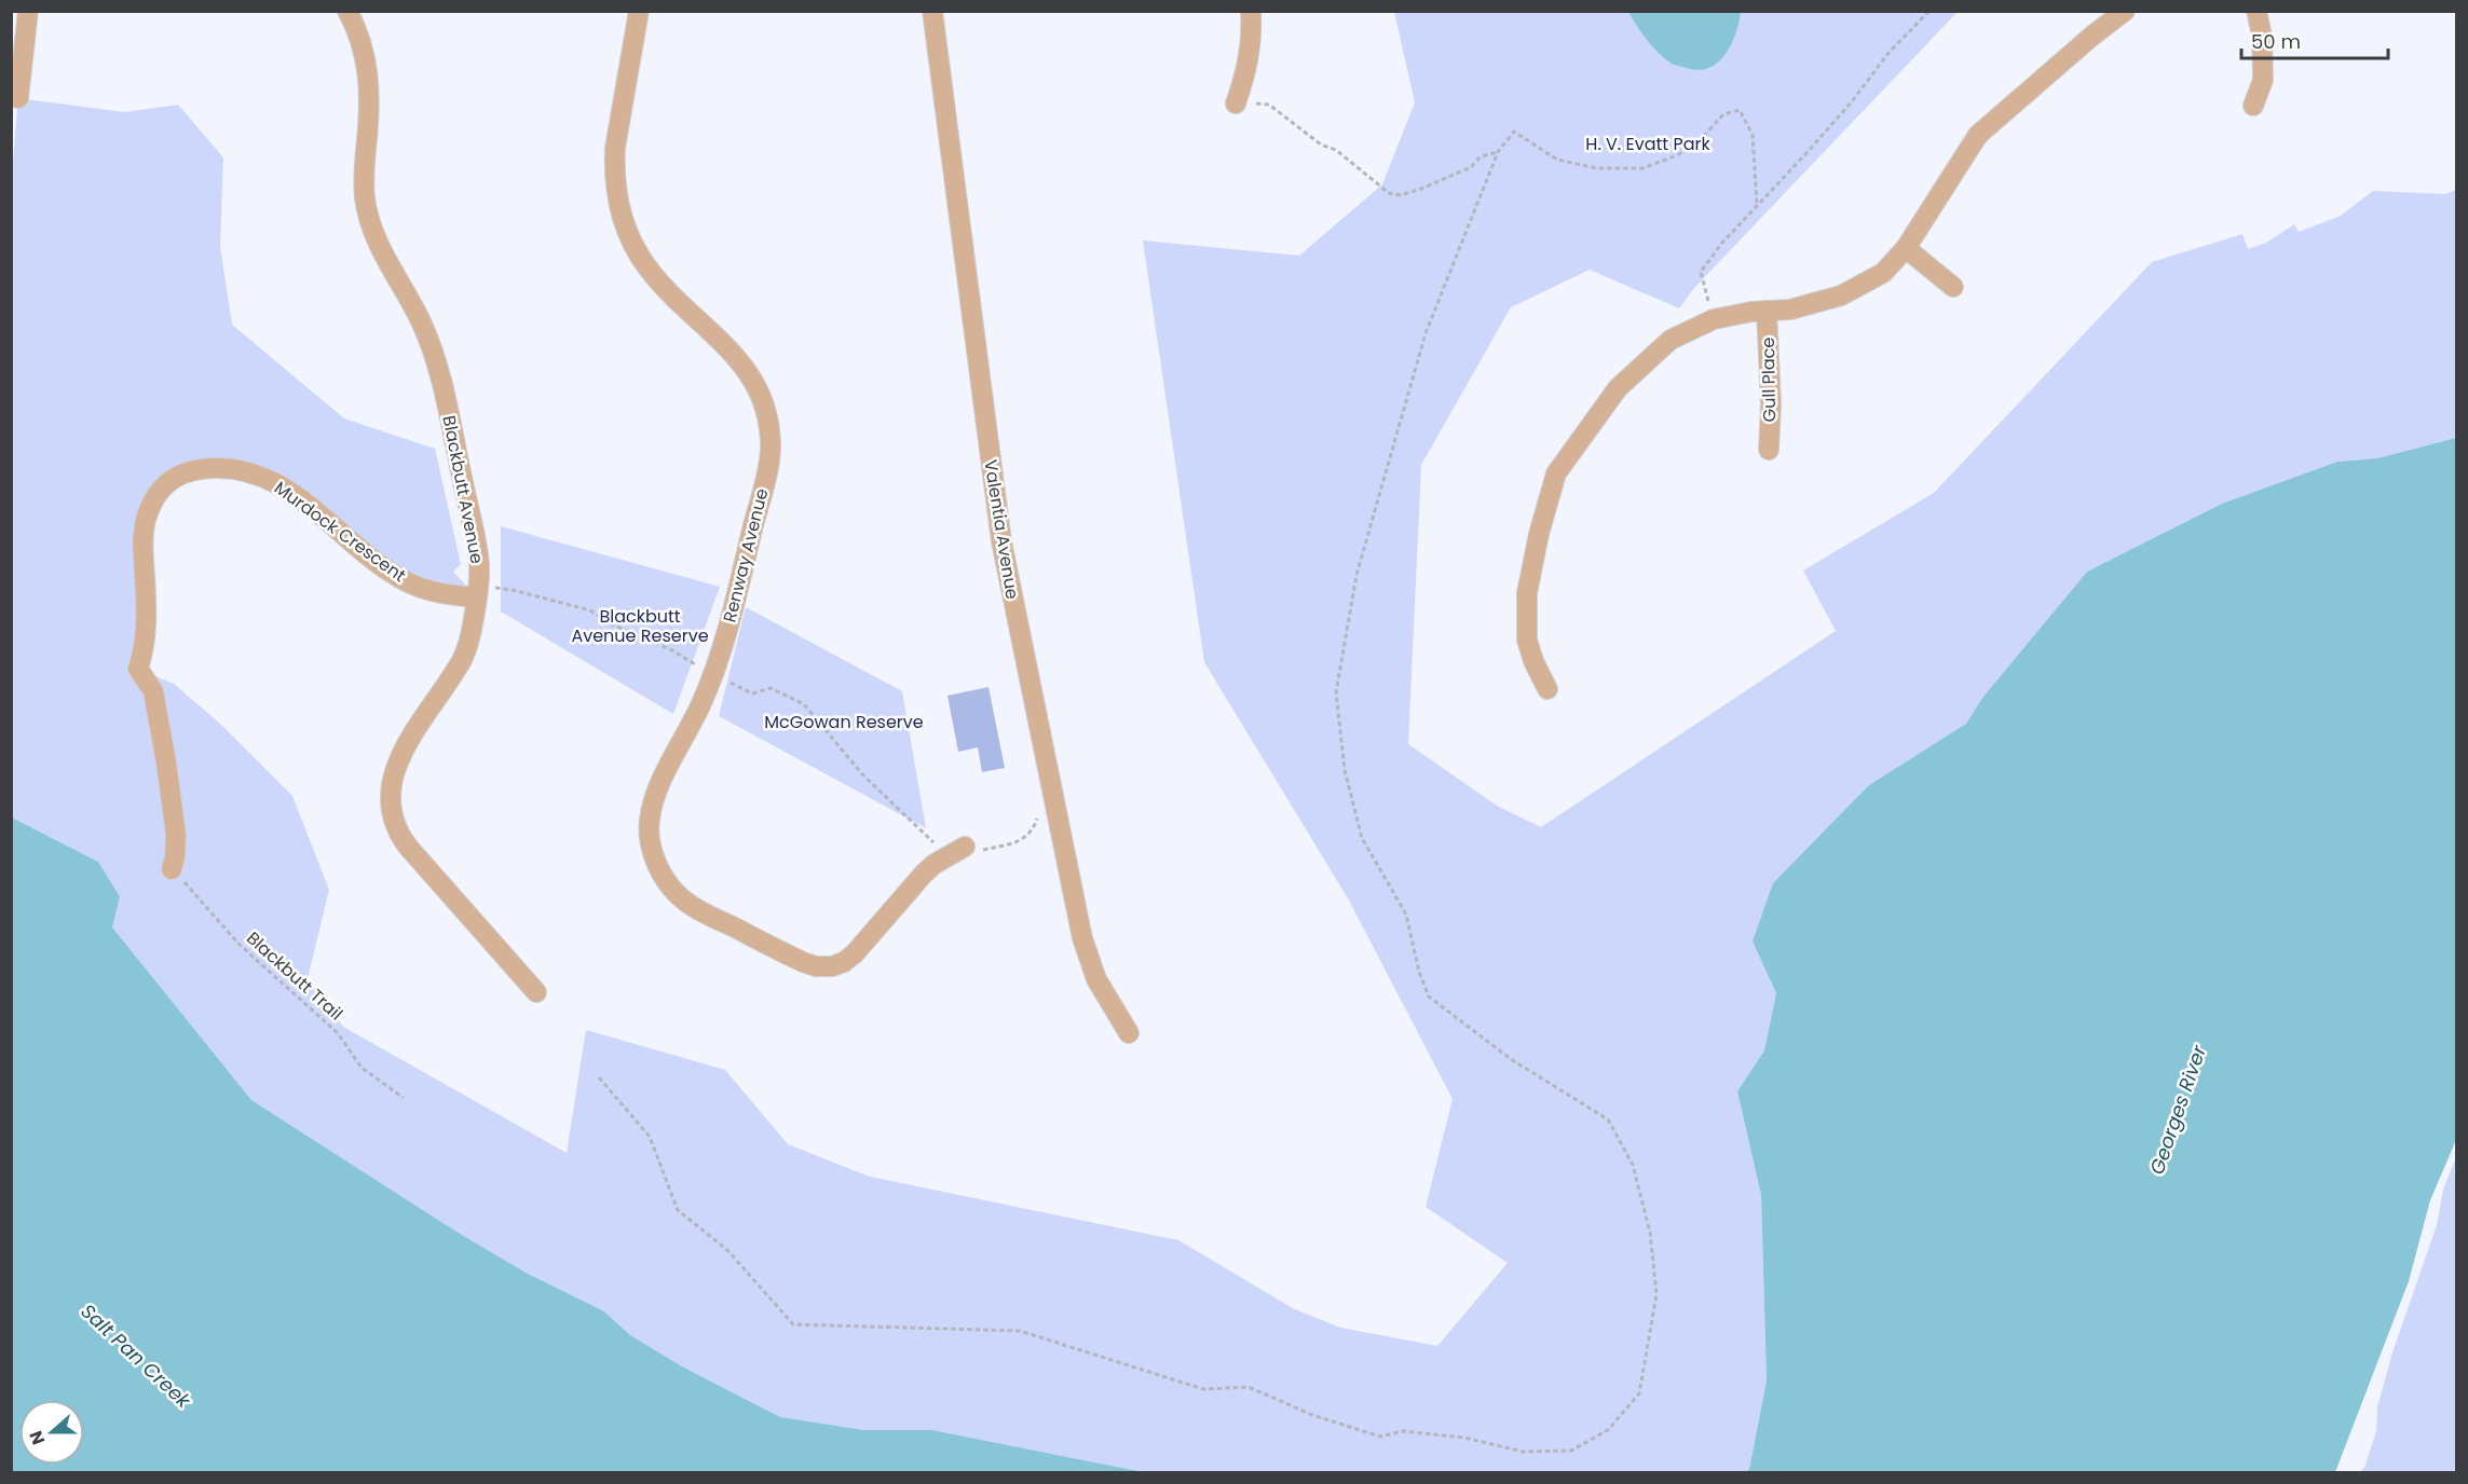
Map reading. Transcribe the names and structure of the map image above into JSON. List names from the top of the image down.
{
  "streets": {
    "street": [
      "Gull Place",
      "Blackbutt Avenue",
      "Valentia Avenue",
      "Murdock Crescent",
      "Renway Avenue"
    ],
    "path": ["Blackbutt Trail"]
  },
  "crossings": [
    ["Blackbutt Avenue", "Murdock Crescent"],
    ["Murdock Crescent", "Blackbutt Trail"]
  ],
  "water": ["Georges River", "Salt Pan Creek"],
  "parks": ["H. V. Evatt Park", "Blackbutt Avenue Reserve", "McGowan Reserve"],
  "scale_bar": "50 m",
  "north": "left"
}
